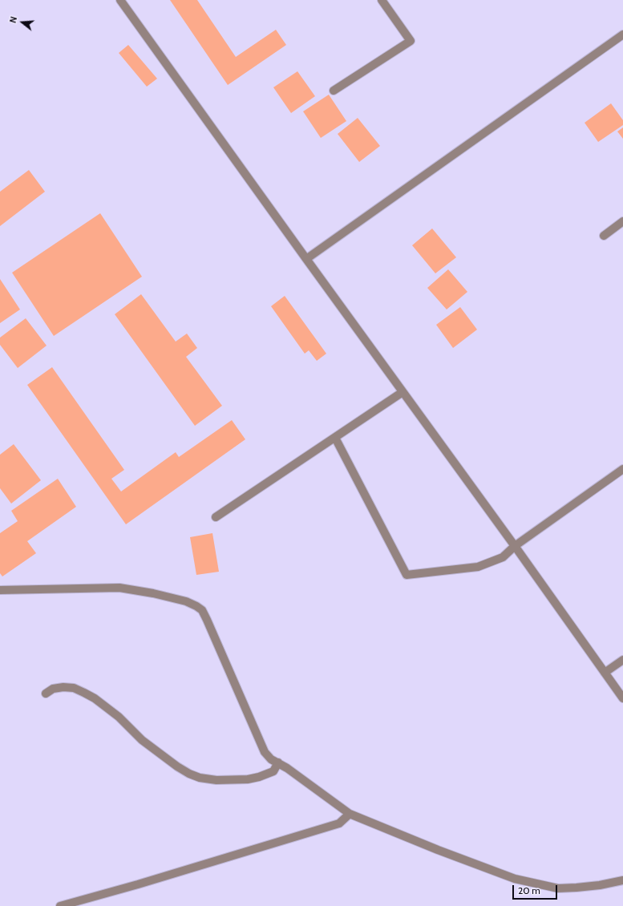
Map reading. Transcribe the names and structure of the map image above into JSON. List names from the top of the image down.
{
  "scale_bar": "20 m",
  "north": "left"
}
